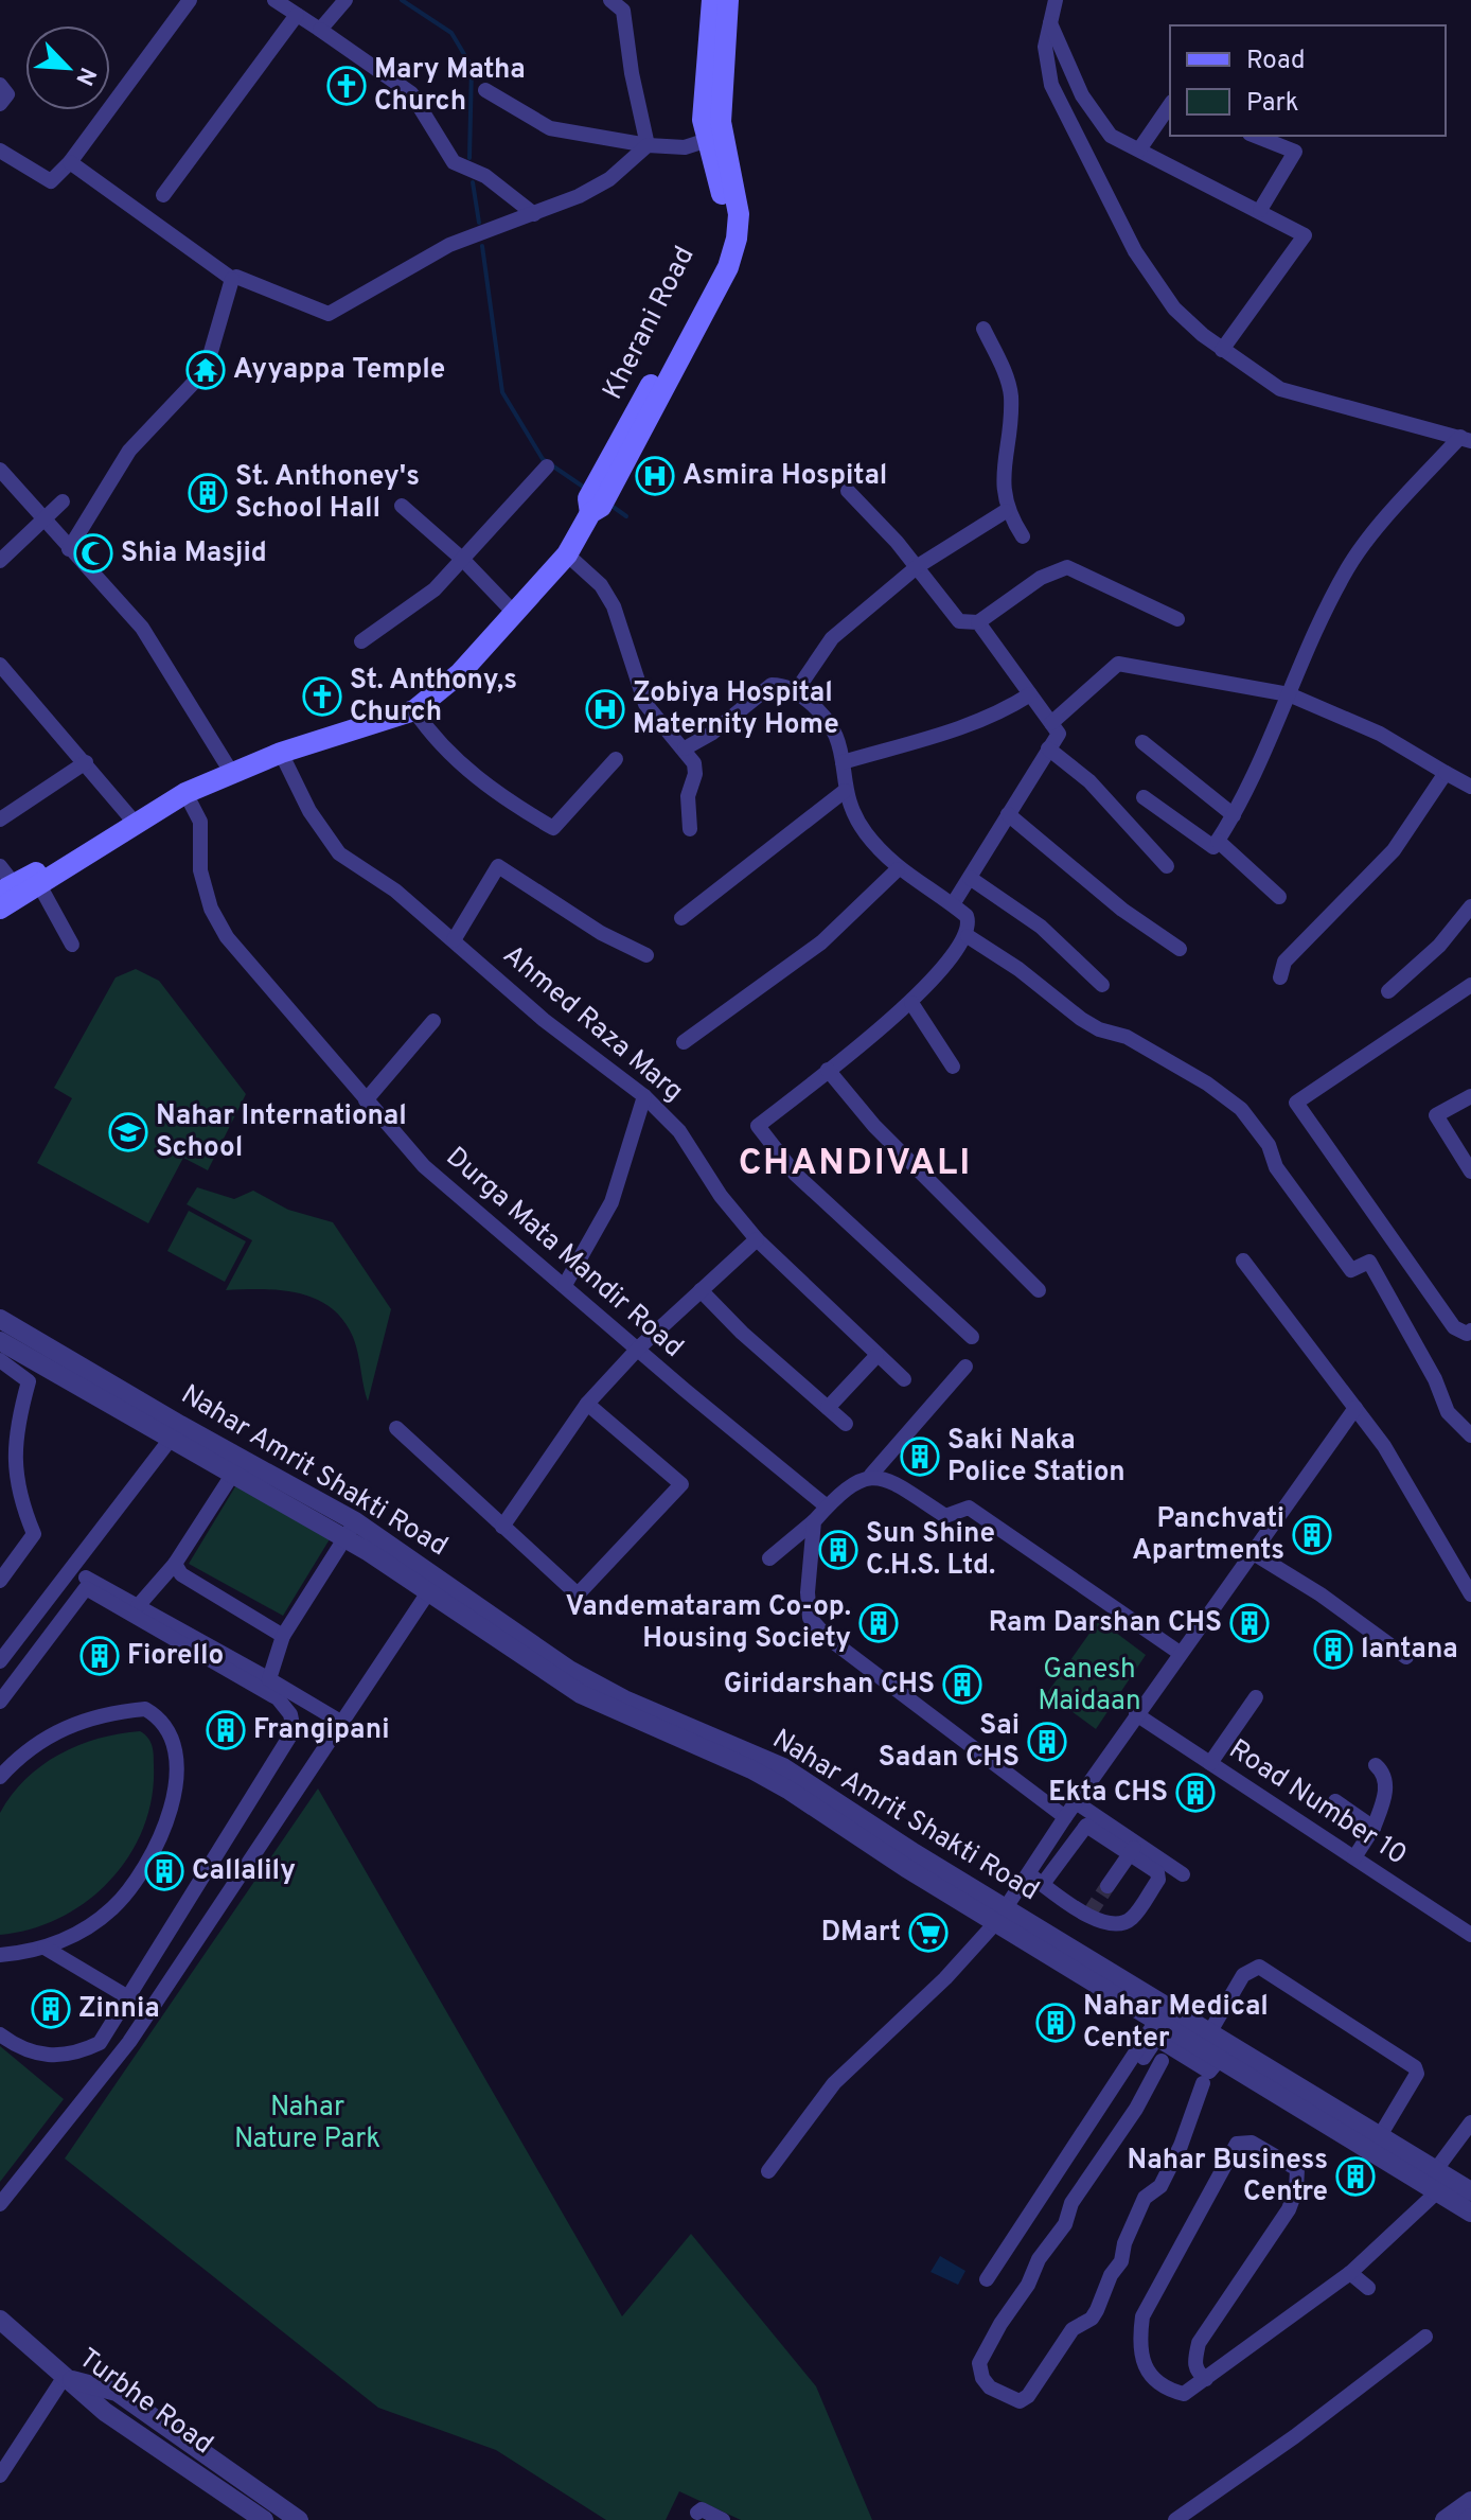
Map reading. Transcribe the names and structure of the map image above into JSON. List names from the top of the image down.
{
  "streets": {
    "main road": ["Kherani Road"],
    "street": [
      "Ahmed Raza Marg",
      "Durga Mata Mandir Road",
      "Nahar Amrit Shakti Road",
      "Road Number 10",
      "Turbhe Road"
    ]
  },
  "crossings": [
    ["Kherani Road", "Ahmed Raza Marg"],
    ["Kherani Road", "Durga Mata Mandir Road"]
  ],
  "districts": ["CHANDIVALI"],
  "parks": ["Ganesh Maidaan", "Nahar Nature Park"],
  "places": {
    "church": ["Mary Matha Church", "St. Anthony,s Church"],
    "temple": ["Ayyappa Temple"],
    "hospital": ["Asmira Hospital", "Zobiya Hospital Maternity Home"],
    "building": [
      "St. Anthoney's School Hall",
      "Saki Naka Police Station",
      "Panchvati Apartments",
      "Sun Shine C.H.S. Ltd.",
      "Vandemataram Co-op. Housing Society",
      "Ram Darshan CHS",
      "lantana",
      "Fiorello",
      "Giridarshan CHS",
      "Frangipani",
      "Sai Sadan CHS",
      "Ekta CHS",
      "Callalily",
      "Zinnia",
      "Nahar Medical Center",
      "Nahar Business Centre"
    ],
    "mosque": ["Shia Masjid"],
    "school or university": ["Nahar International School"],
    "supermarket": ["DMart"]
  },
  "legend": ["Road", "Park"],
  "north": "bottom right"
}
